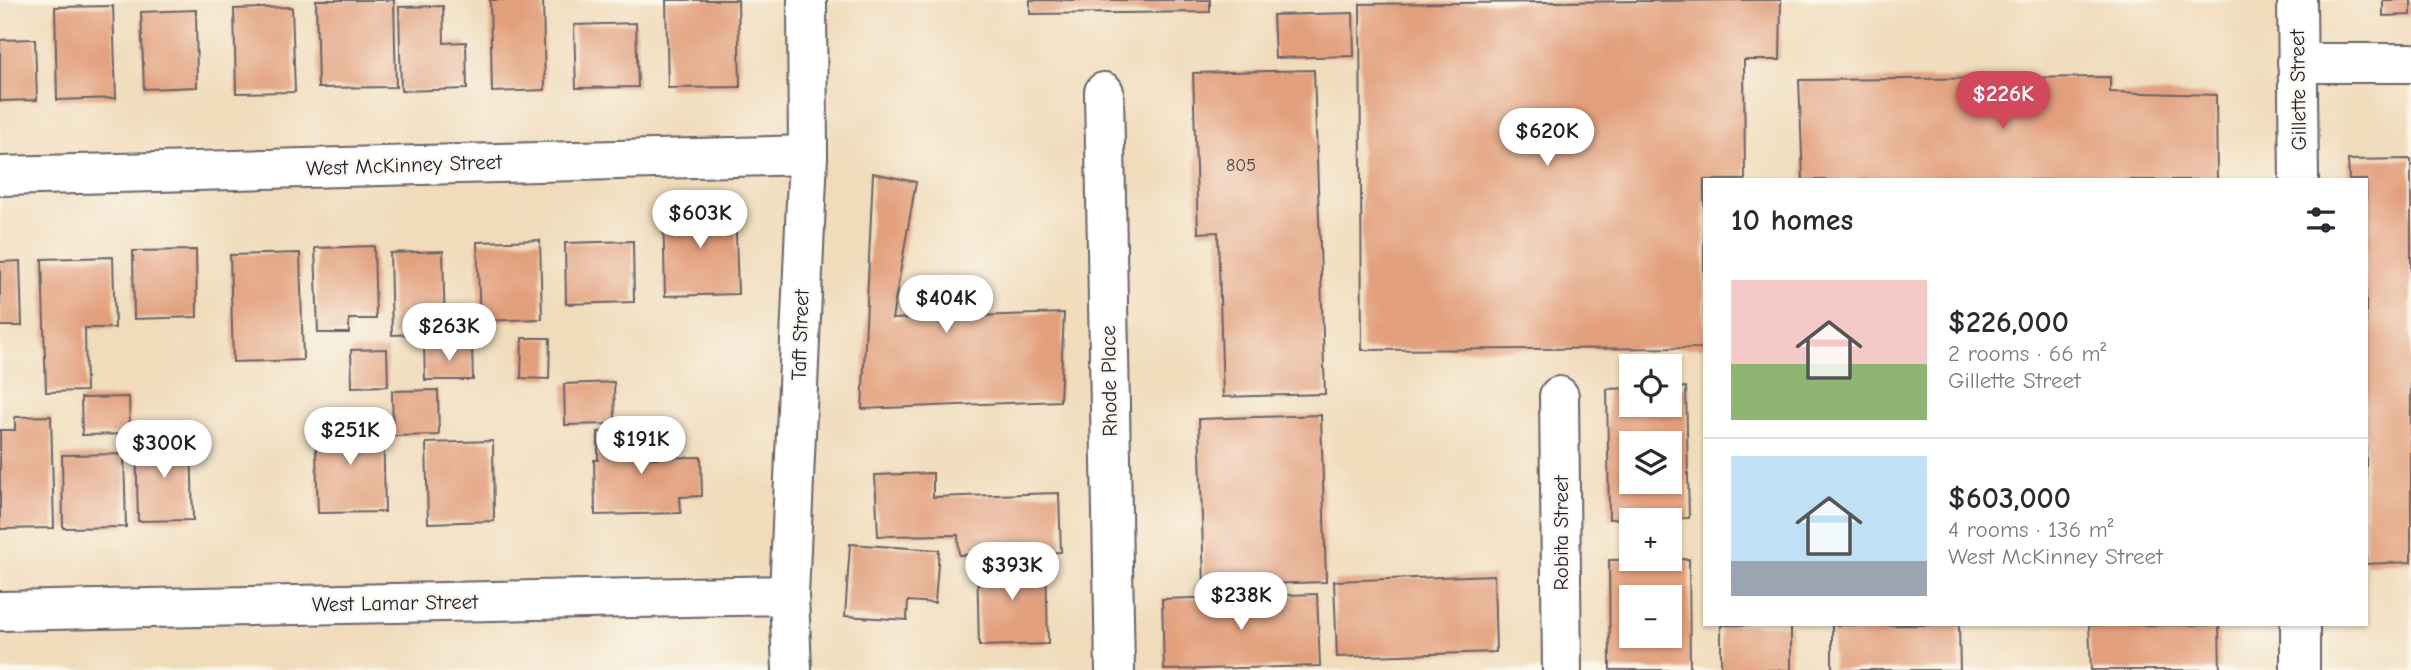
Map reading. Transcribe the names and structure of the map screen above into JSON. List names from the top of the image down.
{
  "streets": {
    "street": [
      "Gillette Street",
      "West McKinney Street",
      "Taft Street",
      "Rhode Place",
      "Robita Street",
      "West Lamar Street"
    ]
  },
  "crossings": [
    ["West McKinney Street", "Taft Street"],
    ["Taft Street", "West Lamar Street"]
  ],
  "house_numbers": ["805"],
  "page": {
    "price": [
      "$226K",
      "$620K",
      "$603K",
      "$404K",
      "$263K",
      "$251K",
      "$191K",
      "$300K",
      "$393K",
      "$238K"
    ],
    "heading": "10 homes",
    "list": [
      {
        "name": "$226,000",
        "note": "2 rooms · 66 m² · Gillette Street"
      },
      {
        "name": "$603,000",
        "note": "4 rooms · 136 m² · West McKinney Street"
      }
    ],
    "map_buttons": ["+", "−"]
  }
}
